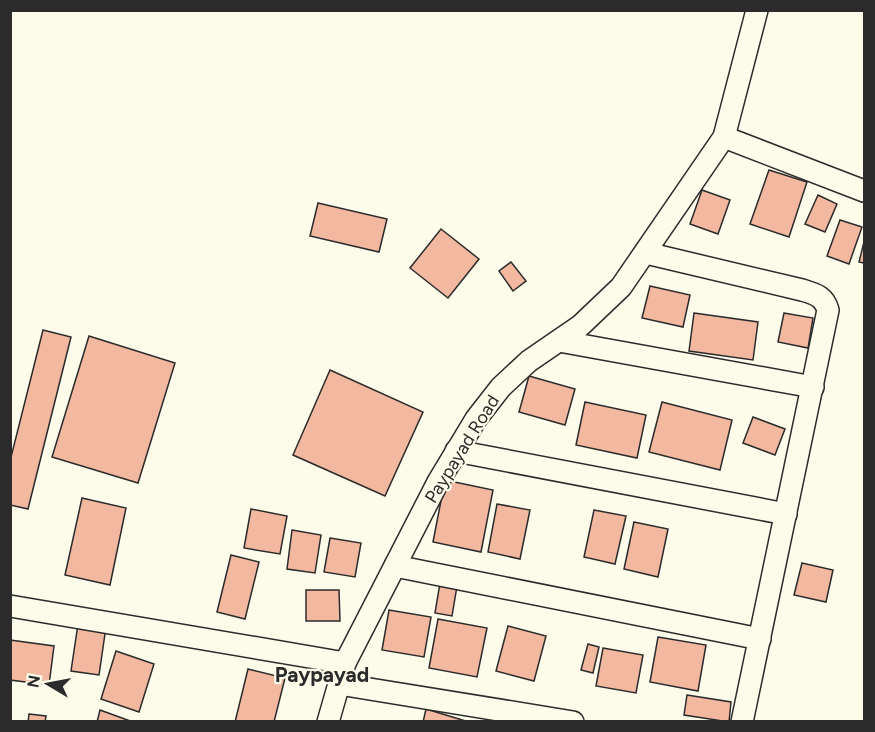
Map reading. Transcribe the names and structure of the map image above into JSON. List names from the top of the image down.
{
  "streets": {
    "street": ["Paypayad Road"]
  },
  "districts": ["Paypayad"],
  "north": "left"
}
